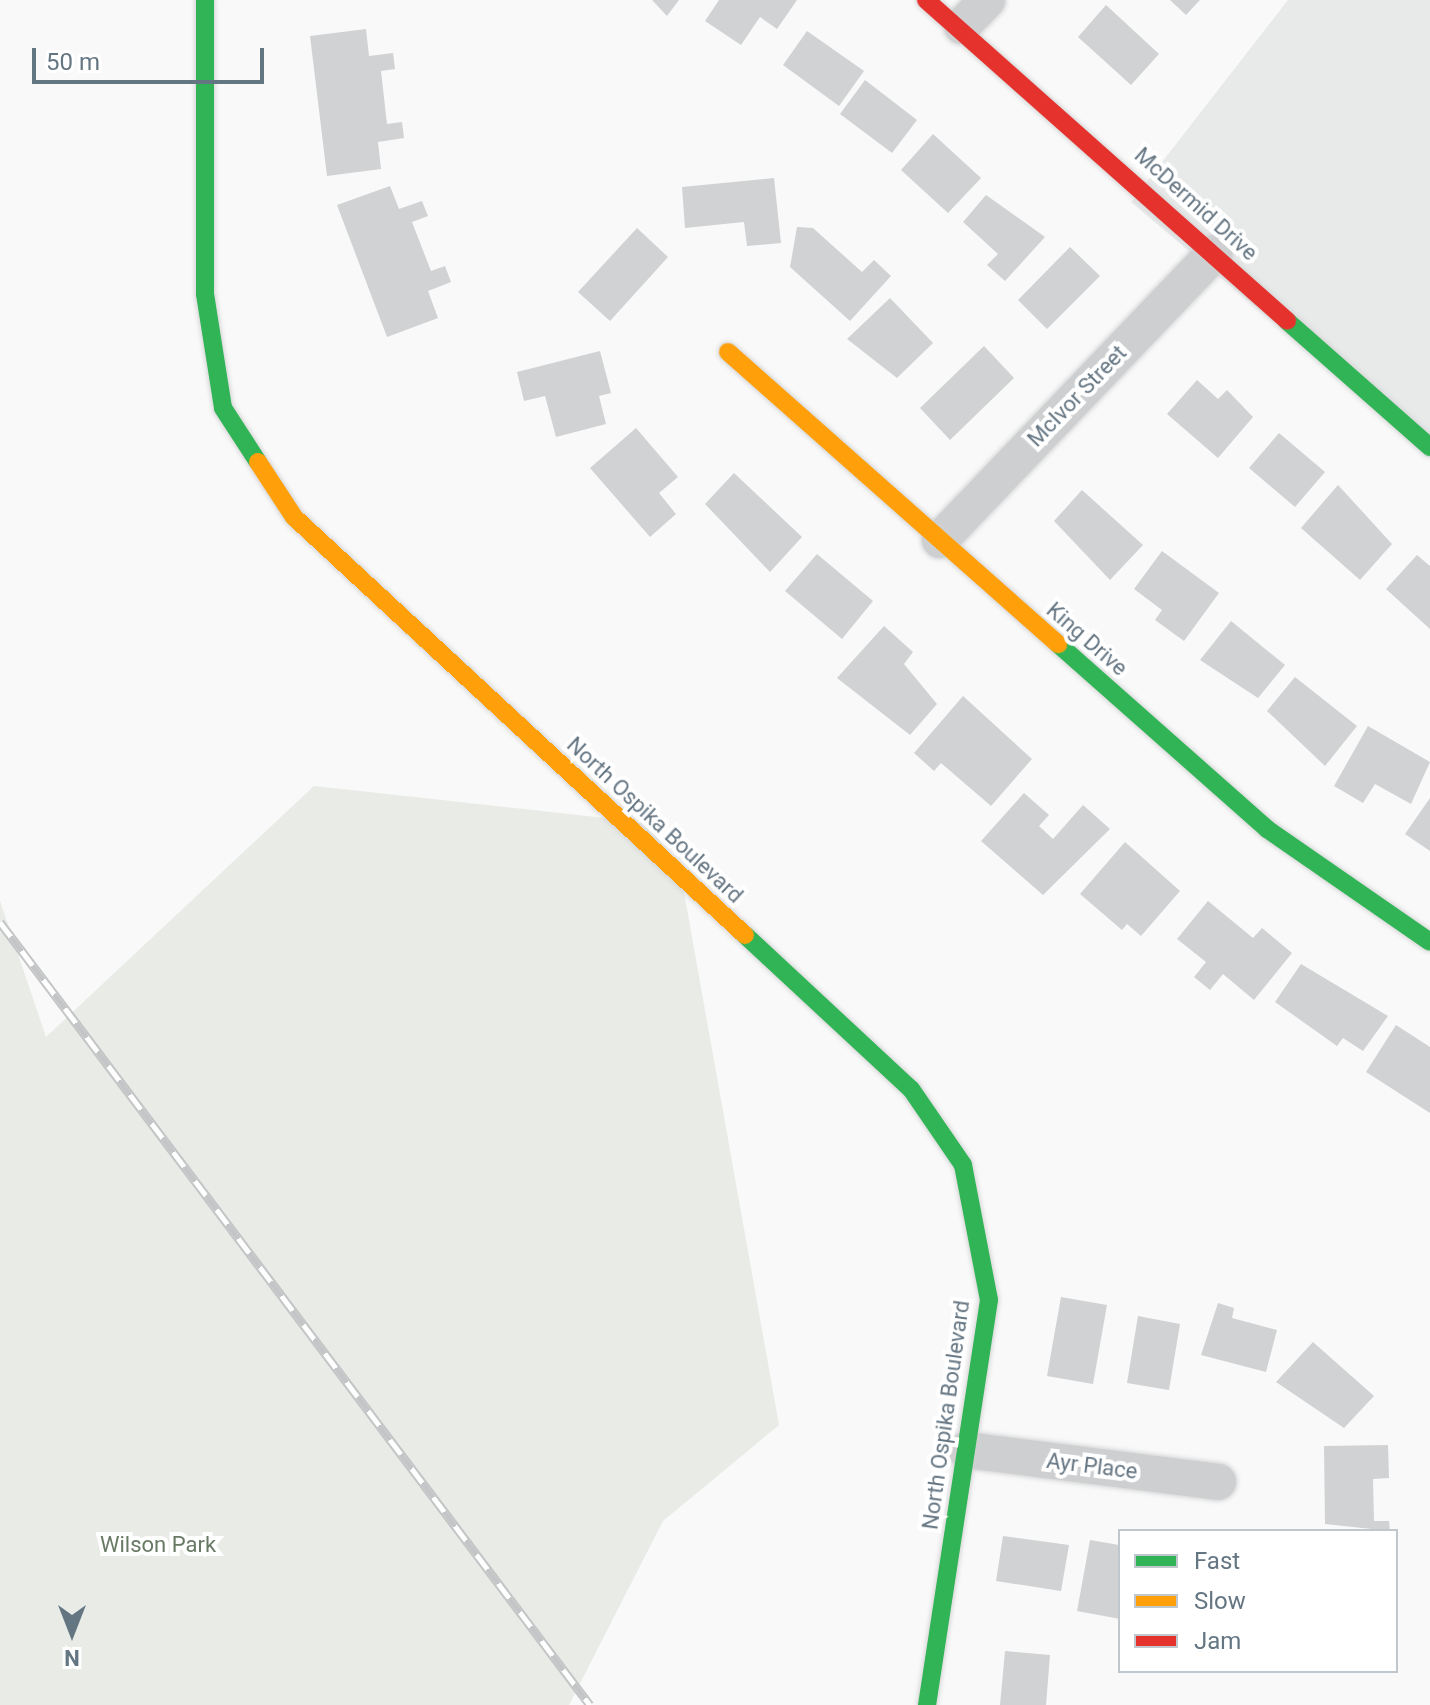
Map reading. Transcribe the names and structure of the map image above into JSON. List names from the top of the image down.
{
  "streets": {
    "street": [
      "McDermid Drive",
      "McIvor Street",
      "King Drive",
      "North Ospika Boulevard",
      "Ayr Place"
    ]
  },
  "crossings": [
    ["McDermid Drive", "McIvor Street"],
    ["McIvor Street", "King Drive"],
    ["North Ospika Boulevard", "Ayr Place"]
  ],
  "parks": ["Wilson Park"],
  "legend": ["Fast", "Slow", "Jam"],
  "scale_bar": "50 m",
  "north": "bottom"
}
